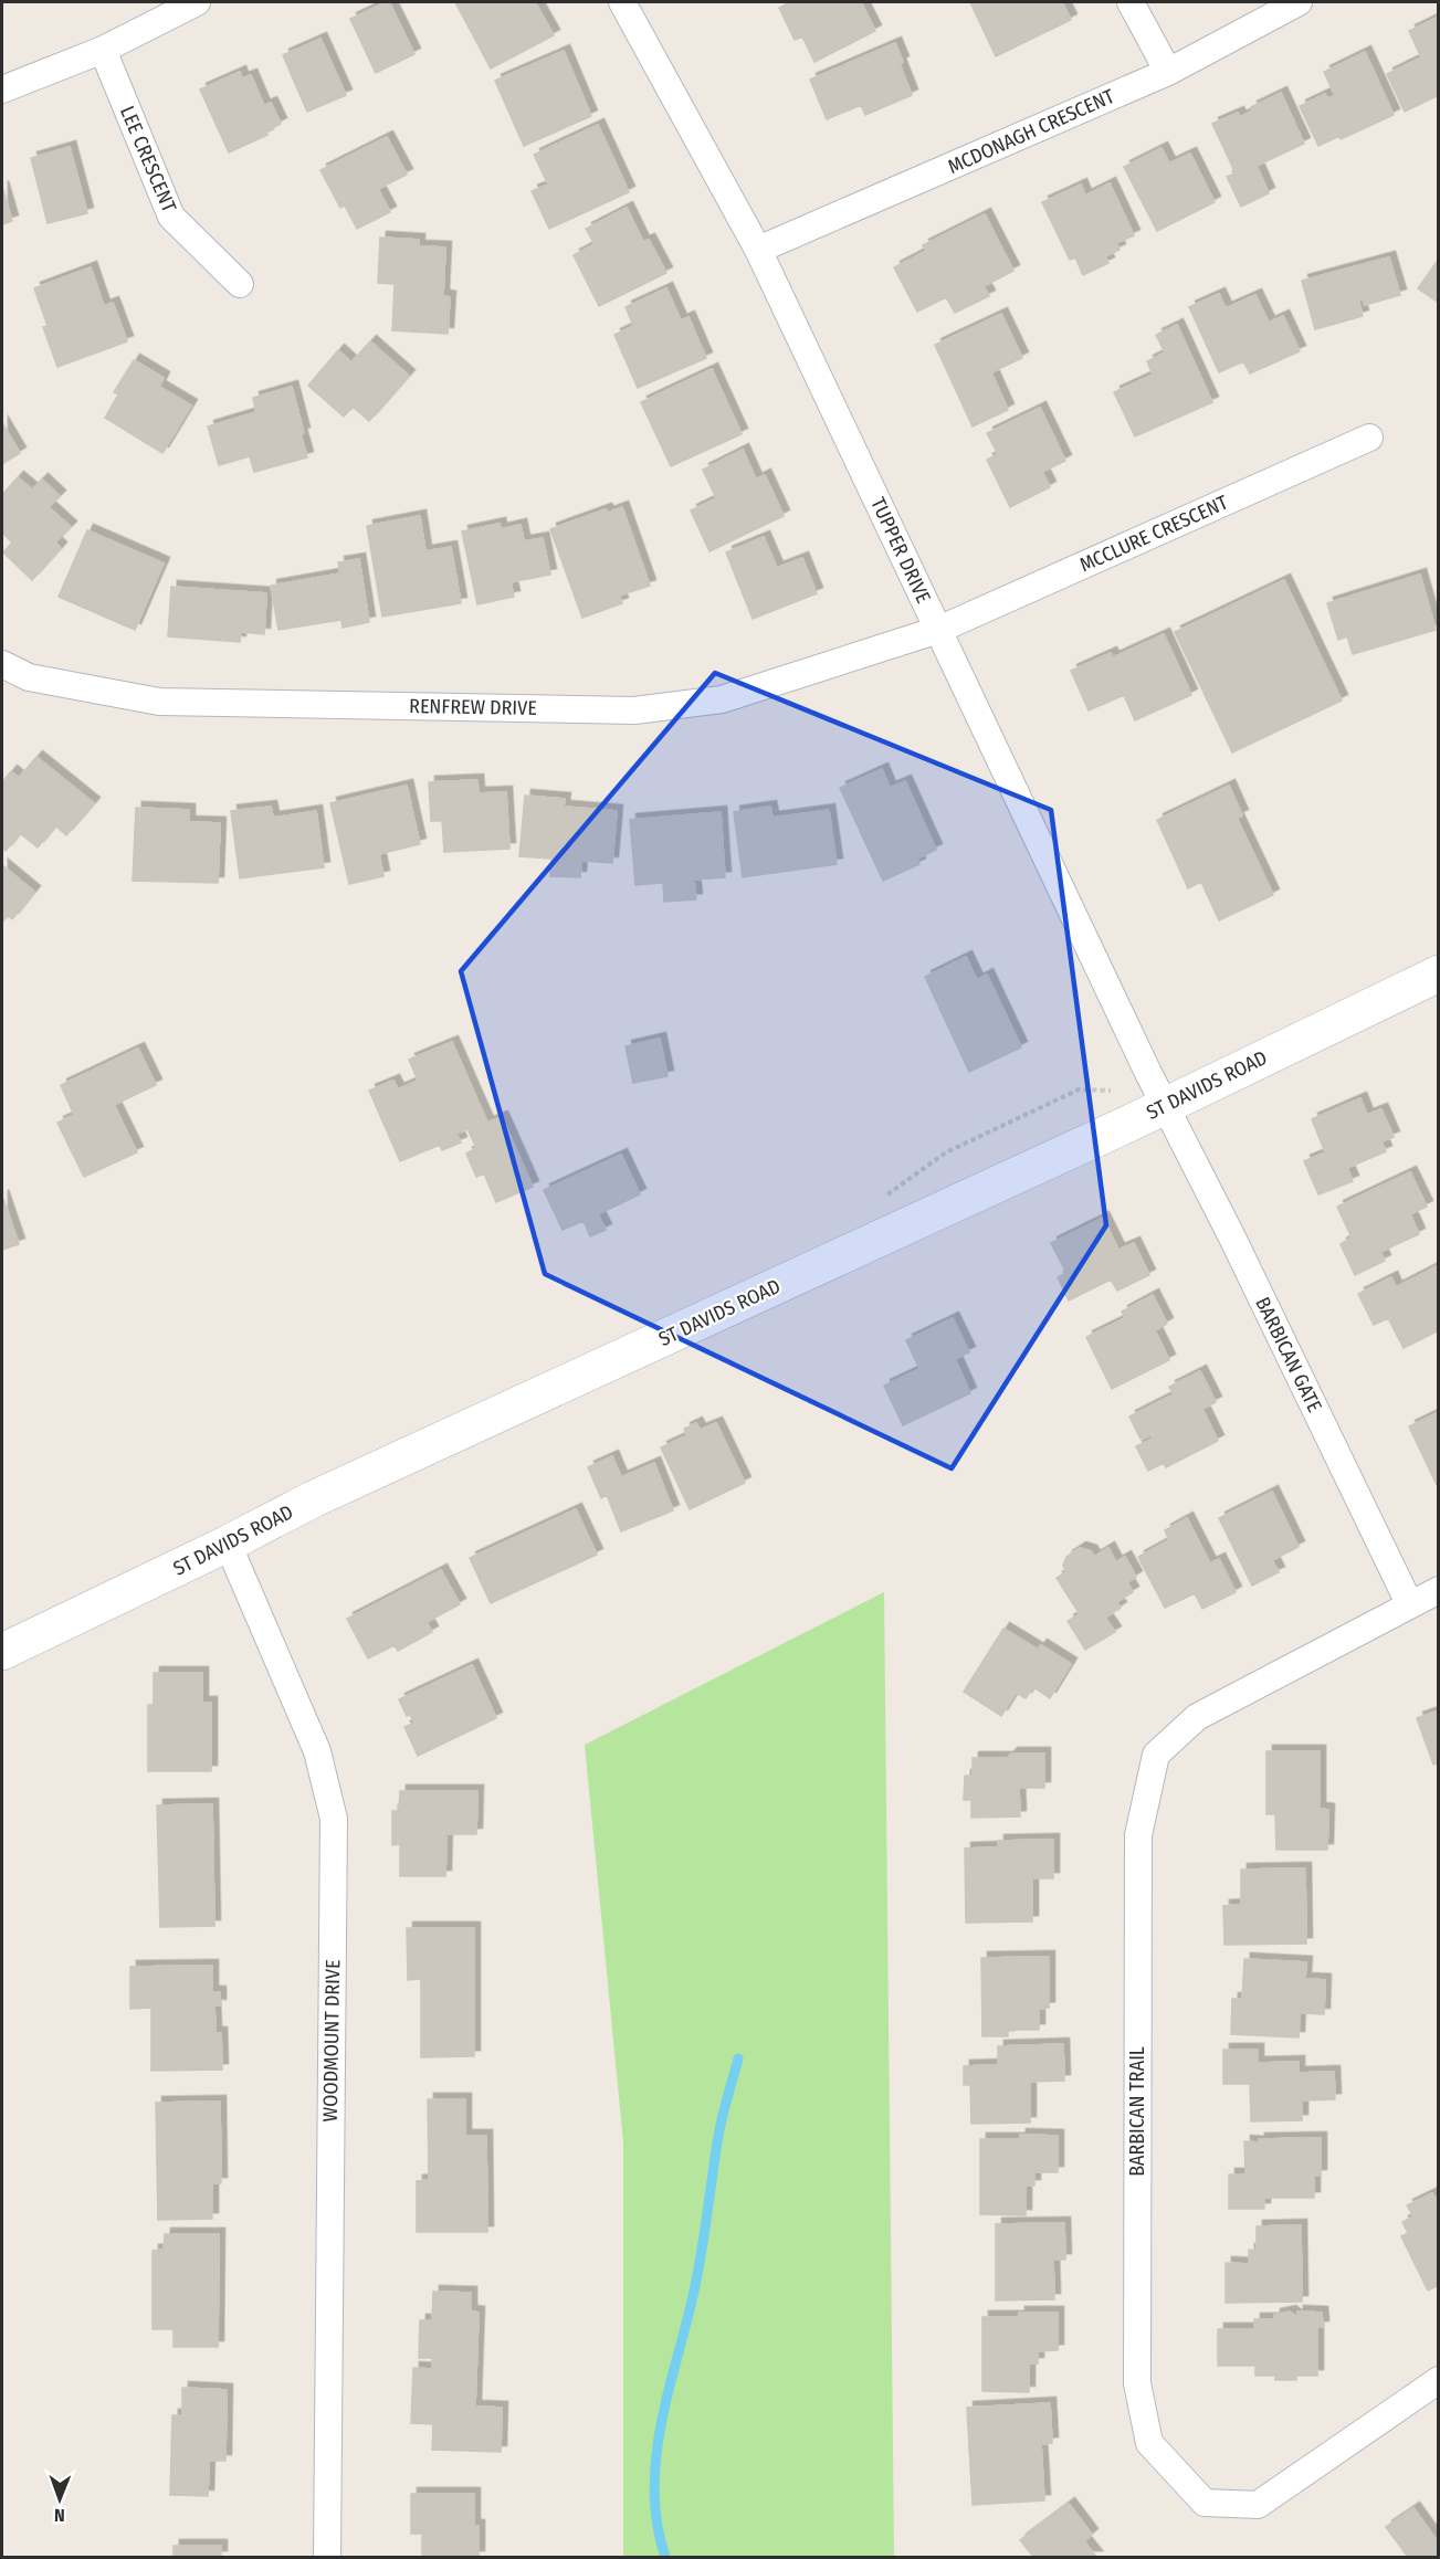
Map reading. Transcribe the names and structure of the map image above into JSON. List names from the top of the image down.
{
  "streets": {
    "main road": ["ST DAVIDS ROAD"],
    "street": [
      "MCDONAGH CRESCENT",
      "LEE CRESCENT",
      "MCCLURE CRESCENT",
      "TUPPER DRIVE",
      "RENFREW DRIVE",
      "BARBICAN GATE",
      "WOODMOUNT DRIVE",
      "BARBICAN TRAIL"
    ]
  },
  "crossings": [
    ["MCDONAGH CRESCENT", "TUPPER DRIVE"],
    ["MCCLURE CRESCENT", "TUPPER DRIVE"],
    ["MCCLURE CRESCENT", "RENFREW DRIVE"],
    ["TUPPER DRIVE", "RENFREW DRIVE"],
    ["TUPPER DRIVE", "ST DAVIDS ROAD"],
    ["TUPPER DRIVE", "BARBICAN GATE"],
    ["ST DAVIDS ROAD", "BARBICAN GATE"],
    ["ST DAVIDS ROAD", "WOODMOUNT DRIVE"],
    ["BARBICAN GATE", "BARBICAN TRAIL"]
  ],
  "north": "bottom"
}
